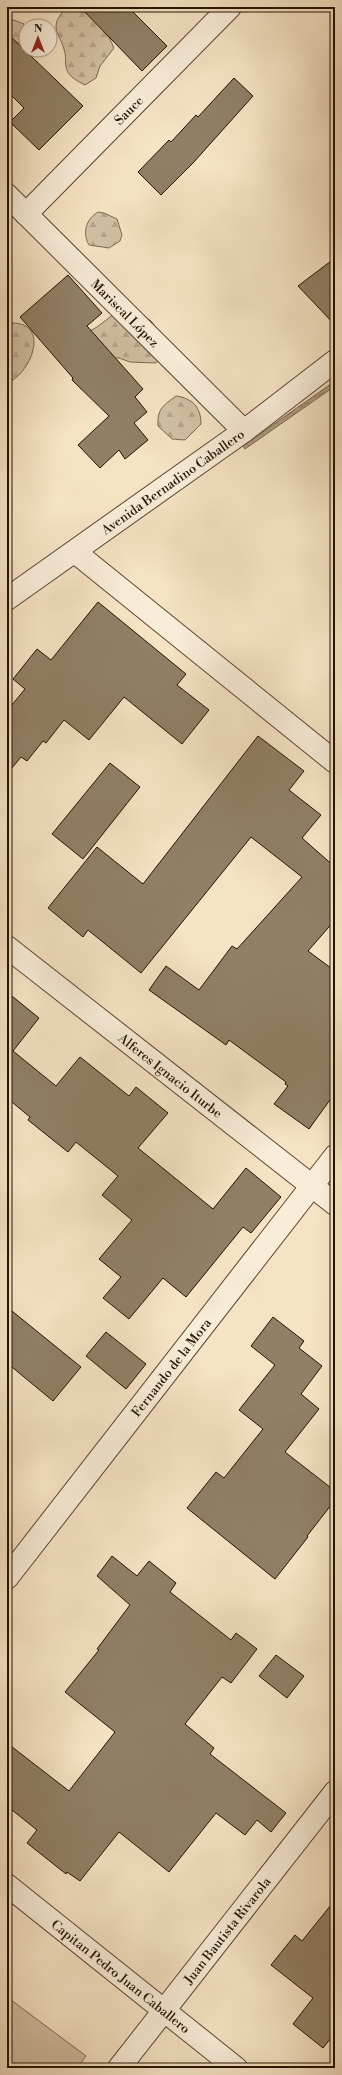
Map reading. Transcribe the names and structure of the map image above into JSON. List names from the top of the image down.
{
  "streets": {
    "street": [
      "Sauce",
      "Mariscal López",
      "Avenida Bernadino Caballero",
      "Alferes Ignacio Iturbe",
      "Fernando de la Mora",
      "Juan Bautista Rivarola",
      "Capitan Pedro Juan Caballero"
    ]
  },
  "crossings": [
    ["Sauce", "Mariscal López"],
    ["Mariscal López", "Avenida Bernadino Caballero"],
    ["Alferes Ignacio Iturbe", "Fernando de la Mora"],
    ["Juan Bautista Rivarola", "Capitan Pedro Juan Caballero"]
  ],
  "north": "top"
}
